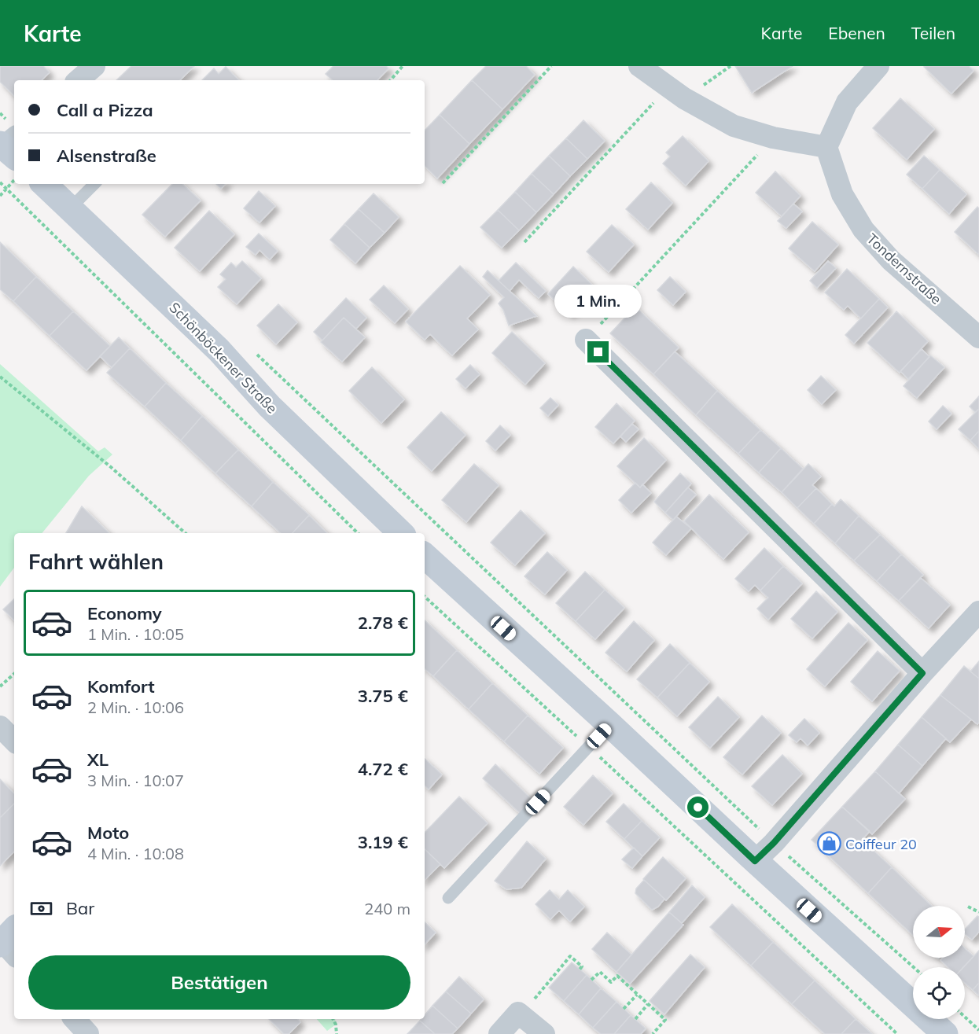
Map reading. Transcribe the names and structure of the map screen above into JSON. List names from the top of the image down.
{
  "streets": {
    "main road": ["Schönböckener Straße"],
    "street": ["Tondernstraße"]
  },
  "places": {
    "shop": ["Coiffeur 20"]
  },
  "north": "right",
  "page": {
    "header": "Karte",
    "nav": ["Karte", "Ebenen", "Teilen"],
    "banner": ["Call a Pizza", "Alsenstraße"],
    "bubble": "1 Min.",
    "heading": "Fahrt wählen",
    "list": [
      {
        "name": "Economy",
        "note": "1 Min. · 10:05",
        "value": "2.78 €"
      },
      {
        "name": "Komfort",
        "note": "2 Min. · 10:06",
        "value": "3.75 €"
      },
      {
        "name": "XL",
        "note": "3 Min. · 10:07",
        "value": "4.72 €"
      },
      {
        "name": "Moto",
        "note": "4 Min. · 10:08",
        "value": "3.19 €"
      }
    ],
    "pay": ["Bar", "240 m"],
    "buttons": "Bestätigen"
  }
}
